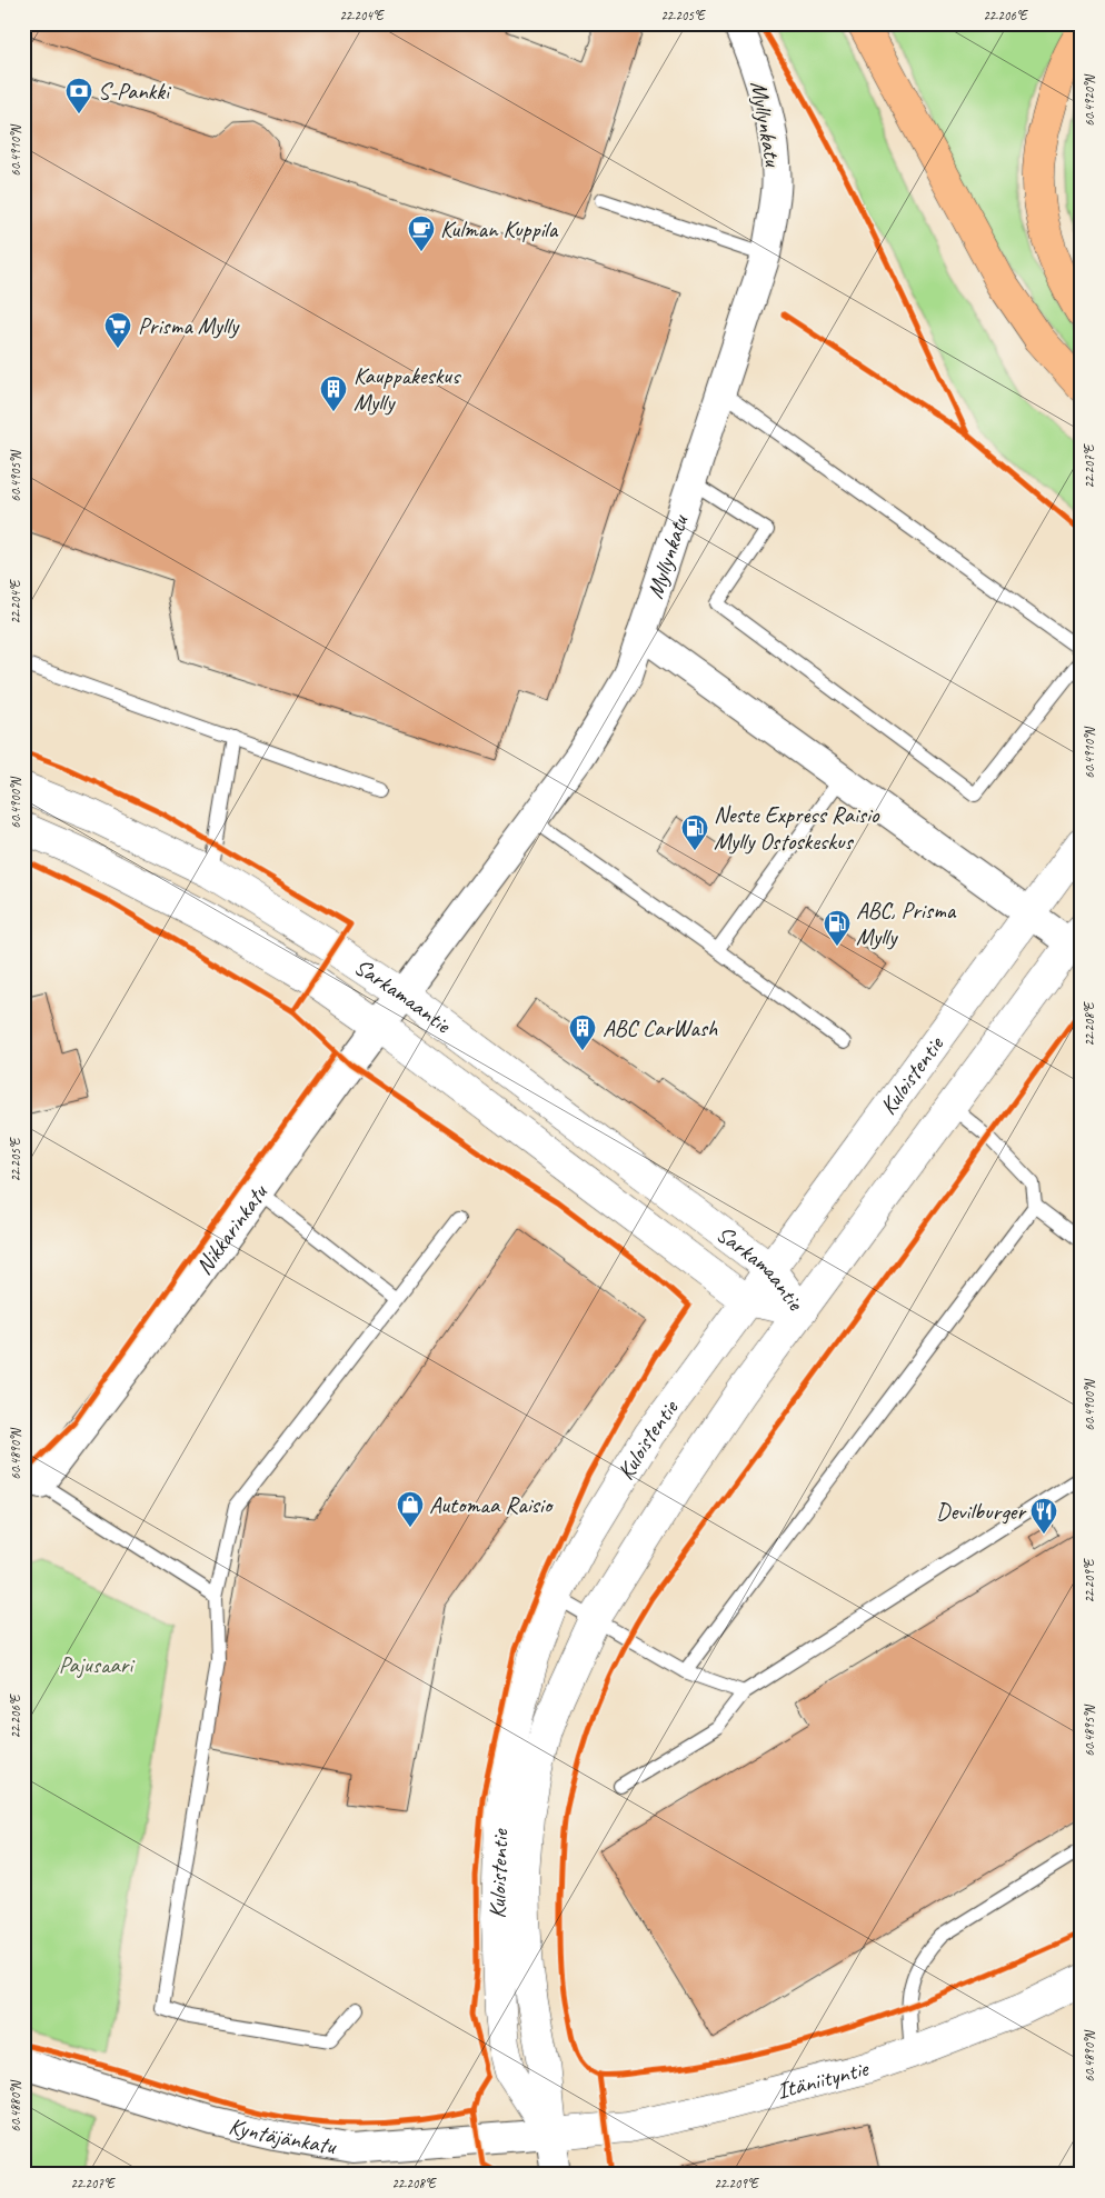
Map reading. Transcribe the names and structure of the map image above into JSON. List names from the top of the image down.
{
  "streets": {
    "street": [
      "Myllynkatu",
      "Sarkamaantie",
      "Kuloistentie",
      "Nikkarinkatu",
      "Itäniityntie",
      "Kyntäjänkatu"
    ]
  },
  "crossings": [
    ["Myllynkatu", "Sarkamaantie"],
    ["Myllynkatu", "Nikkarinkatu"],
    ["Sarkamaantie", "Kuloistentie"],
    ["Sarkamaantie", "Nikkarinkatu"],
    ["Kuloistentie", "Itäniityntie"],
    ["Kuloistentie", "Kyntäjänkatu"],
    ["Itäniityntie", "Kyntäjänkatu"]
  ],
  "parks": ["Pajusaari"],
  "places": {
    "bank": ["S-Pankki"],
    "cafe": ["Kulman Kuppila"],
    "supermarket": ["Prisma Mylly"],
    "building": ["Kauppakeskus Mylly", "ABC CarWash"],
    "fuel station": ["Neste Express Raisio Mylly Ostoskeskus", "ABC, Prisma Mylly"],
    "shop": ["Automaa Raisio"],
    "restaurant": ["Devilburger"]
  },
  "coordinates": [
    "22.204°E",
    "22.205°E",
    "22.206°E",
    "60.4920°N",
    "60.4910°N",
    "22.207°E",
    "60.4905°N",
    "60.4900°N",
    "22.208°E",
    "60.4890°N",
    "22.209°E",
    "60.4895°N",
    "60.4880°N"
  ]
}
